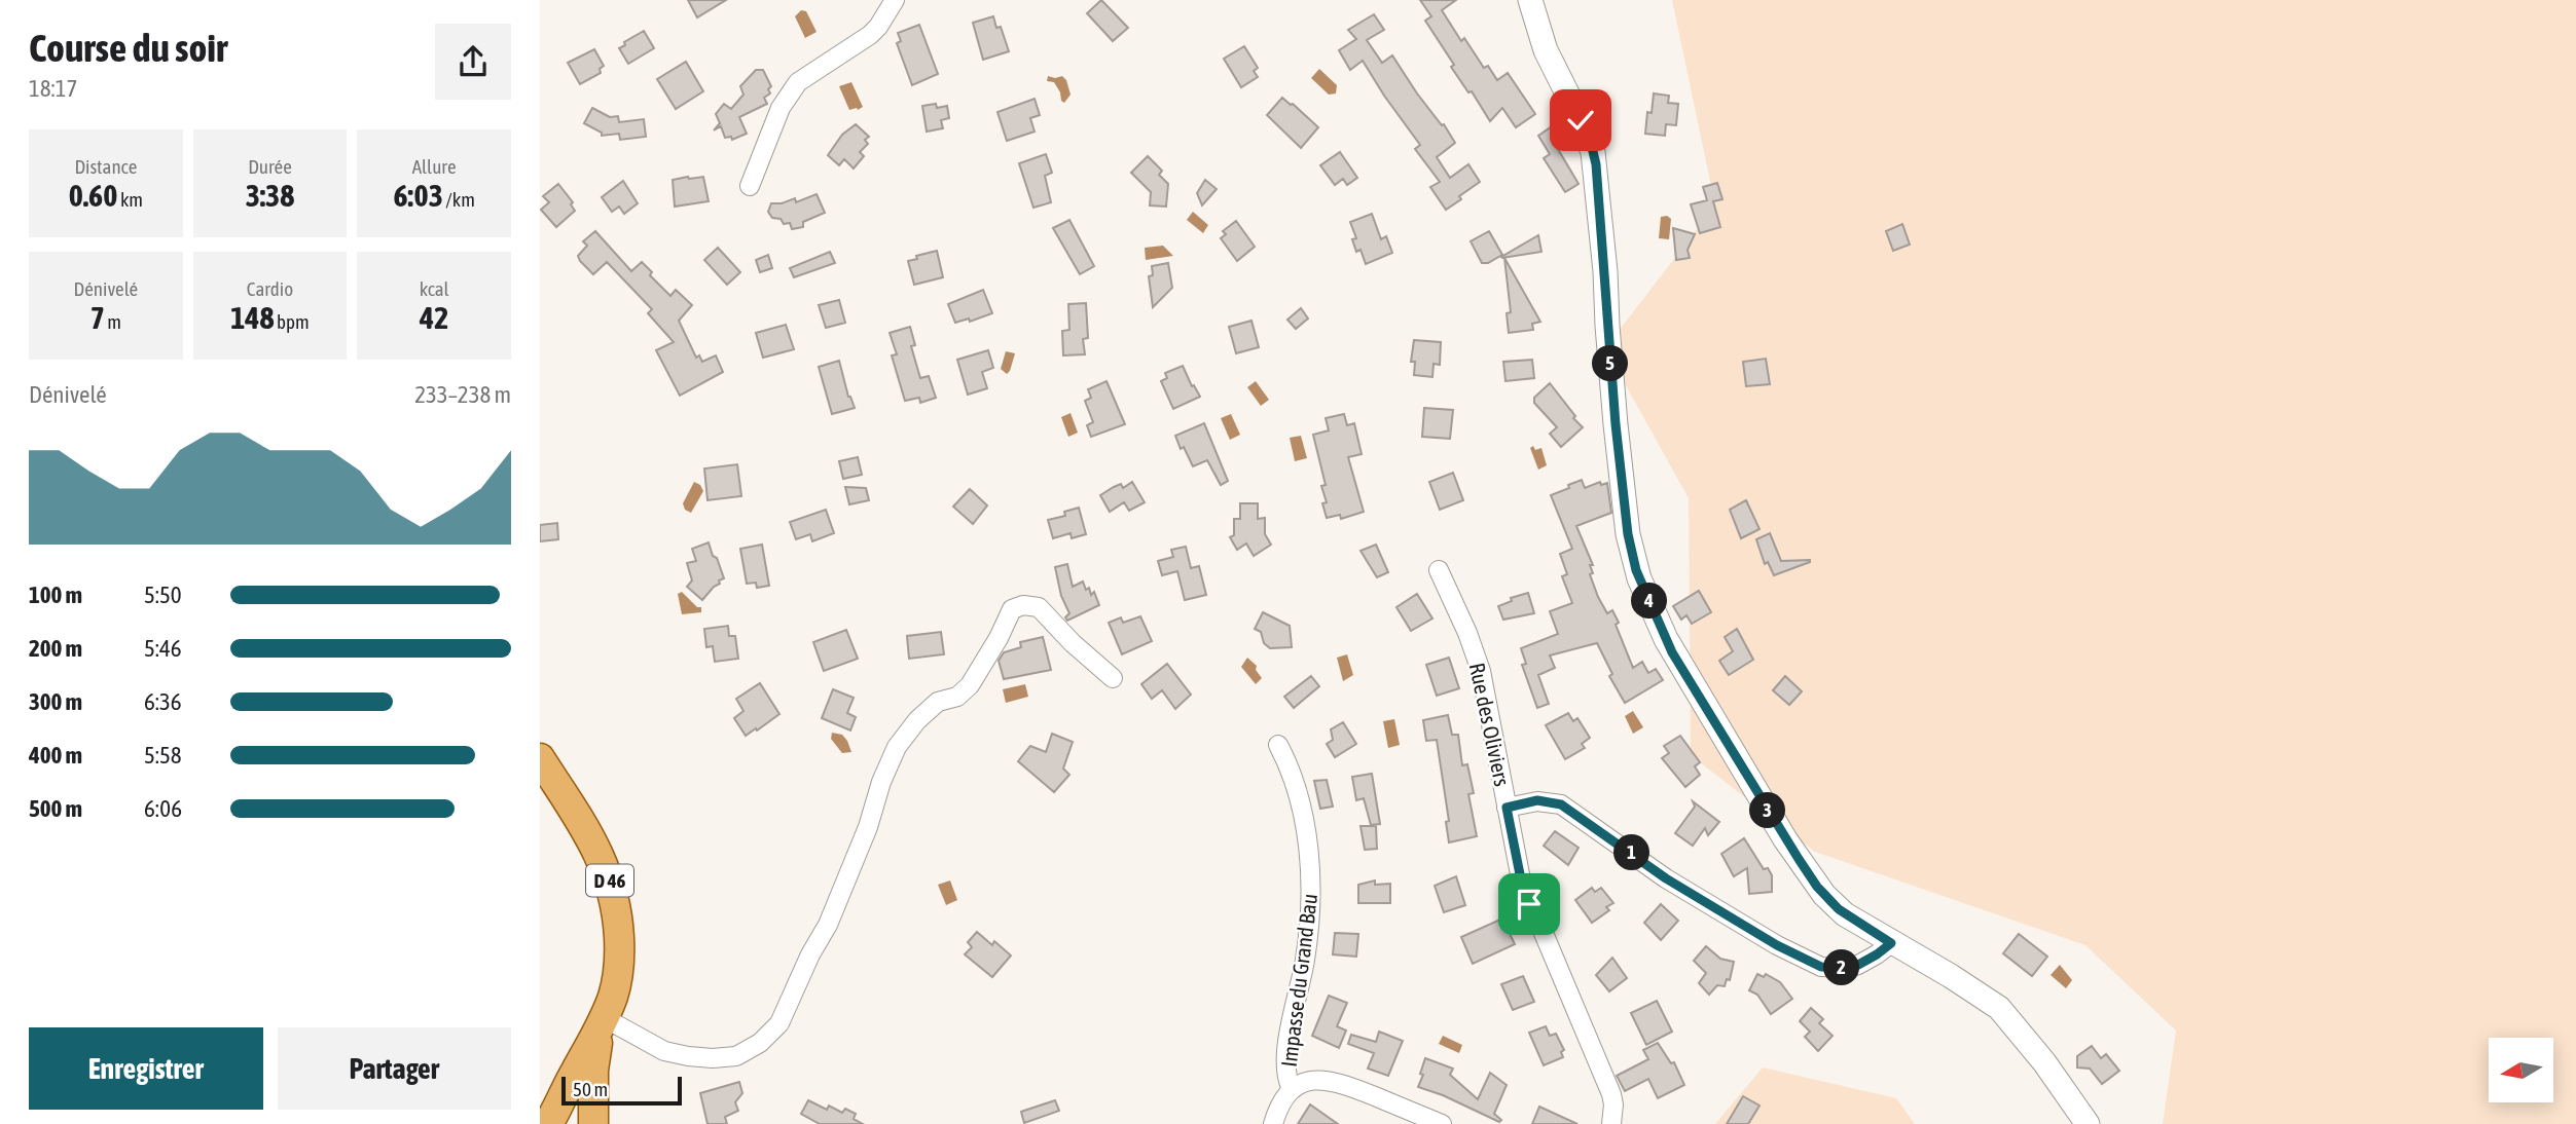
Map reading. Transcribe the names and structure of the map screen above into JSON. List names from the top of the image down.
{
  "streets": {
    "main road": ["D 46"],
    "street": ["Rue des Oliviers", "Impasse du Grand Bau"]
  },
  "scale_bar": "50 m",
  "north": "left",
  "page": {
    "heading": ["Course du soir", "18:17"],
    "stats": [
      ["Distance", "0.60 km"],
      ["Durée", "3:38"],
      ["Allure", "6:03 /km"],
      ["Dénivelé", "7 m"],
      ["Cardio", "148 bpm"],
      ["kcal", "42"]
    ],
    "pins": [
      "5",
      "4",
      "3",
      "1",
      "2"
    ],
    "chart": ["Dénivelé", "233–238 m"],
    "list": [
      {
        "name": "100 m",
        "note": "5:50"
      },
      {
        "name": "200 m",
        "note": "5:46"
      },
      {
        "name": "300 m",
        "note": "6:36"
      },
      {
        "name": "400 m",
        "note": "5:58"
      },
      {
        "name": "500 m",
        "note": "6:06"
      }
    ],
    "buttons": ["Enregistrer", "Partager"],
    "scale": "50 m"
  }
}
